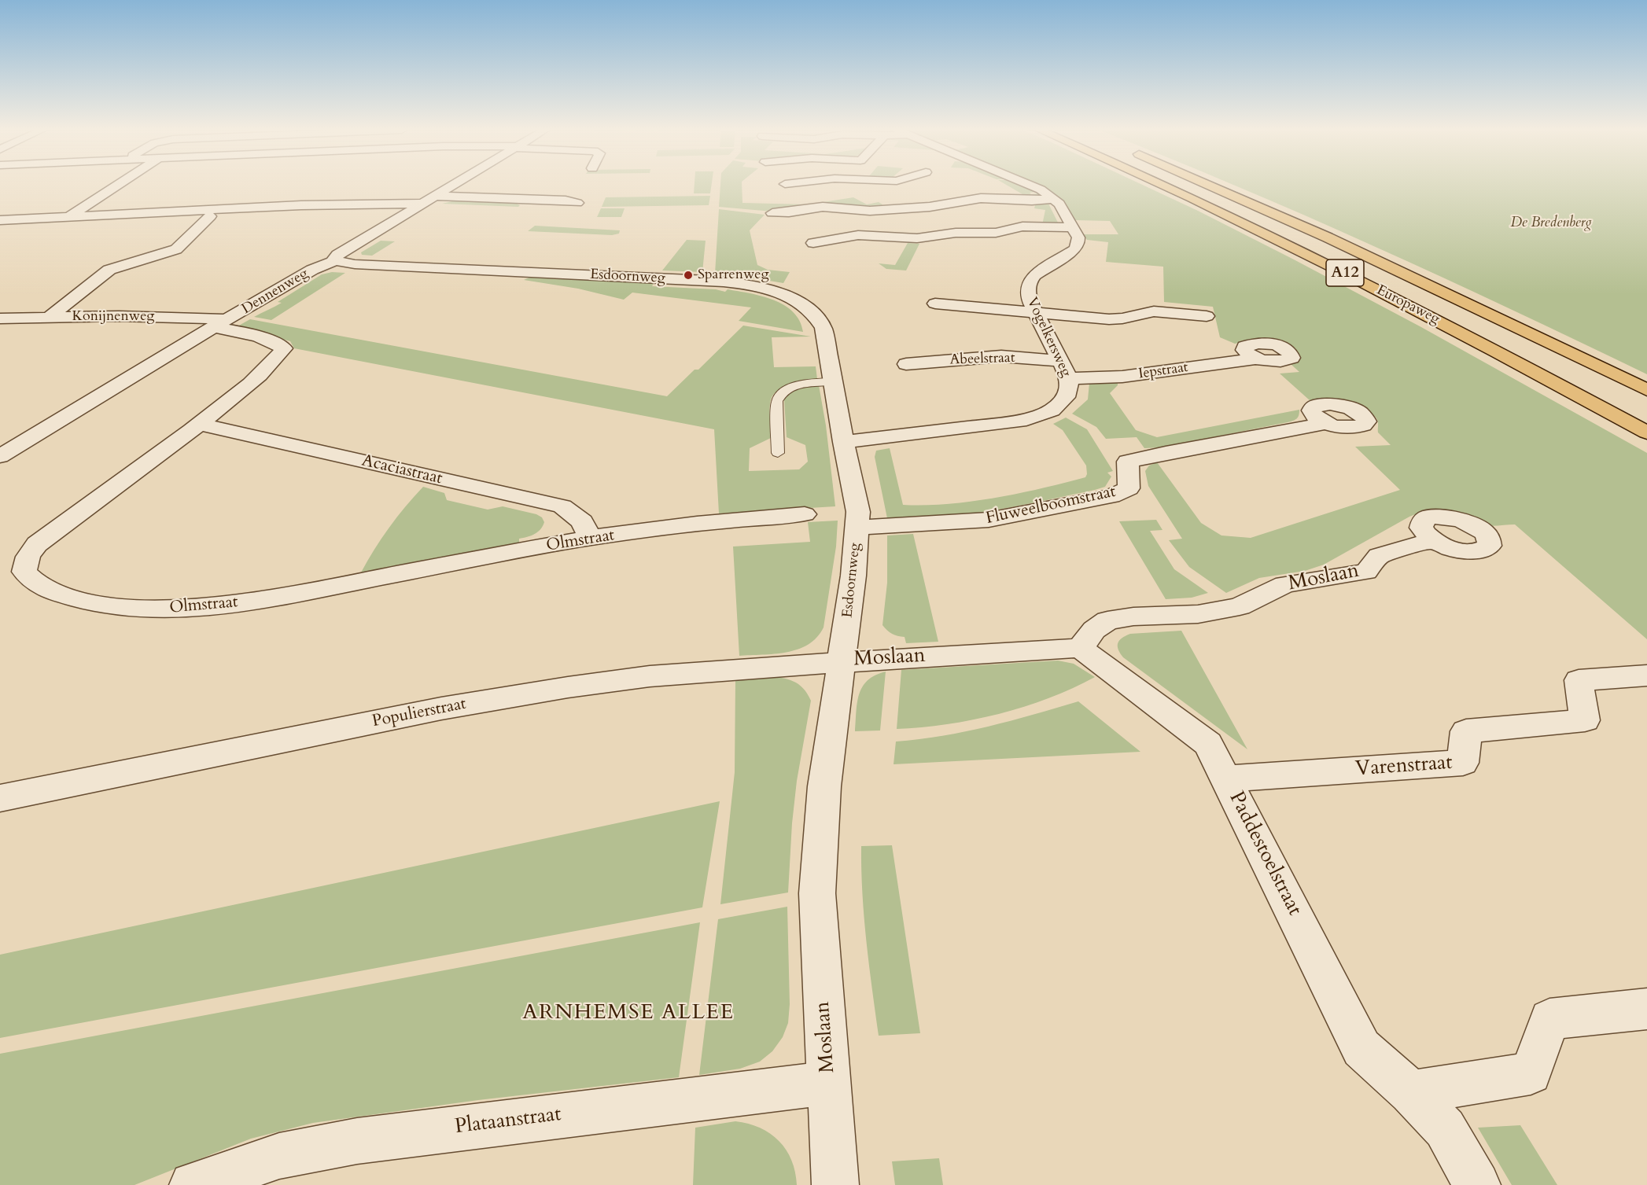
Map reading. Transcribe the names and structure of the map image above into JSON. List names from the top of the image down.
{
  "streets": {
    "highway": ["A12", "Europaweg"],
    "street": [
      "Esdoornweg",
      "Dennenweg",
      "Konijnenweg",
      "Vogelkersweg",
      "Abeelstraat",
      "Iepstraat",
      "Acaciastraat",
      "Fluweelboomstraat",
      "Olmstraat",
      "Moslaan",
      "Populierstraat",
      "Varenstraat",
      "Paddestoelstraat",
      "Plataanstraat"
    ]
  },
  "crossings": [
    ["Esdoornweg", "Dennenweg"],
    ["Esdoornweg", "Vogelkersweg"],
    ["Esdoornweg", "Fluweelboomstraat"],
    ["Esdoornweg", "Moslaan"],
    ["Esdoornweg", "Populierstraat"],
    ["Dennenweg", "Konijnenweg"],
    ["Dennenweg", "Olmstraat"],
    ["Konijnenweg", "Olmstraat"],
    ["Vogelkersweg", "Abeelstraat"],
    ["Vogelkersweg", "Iepstraat"],
    ["Acaciastraat", "Olmstraat"],
    ["Moslaan", "Populierstraat"],
    ["Moslaan", "Paddestoelstraat"],
    ["Moslaan", "Plataanstraat"],
    ["Varenstraat", "Paddestoelstraat"]
  ],
  "districts": ["ARNHEMSE ALLEE"],
  "parks": ["De Bredenberg"],
  "places": ["Sparrenweg"]
}
